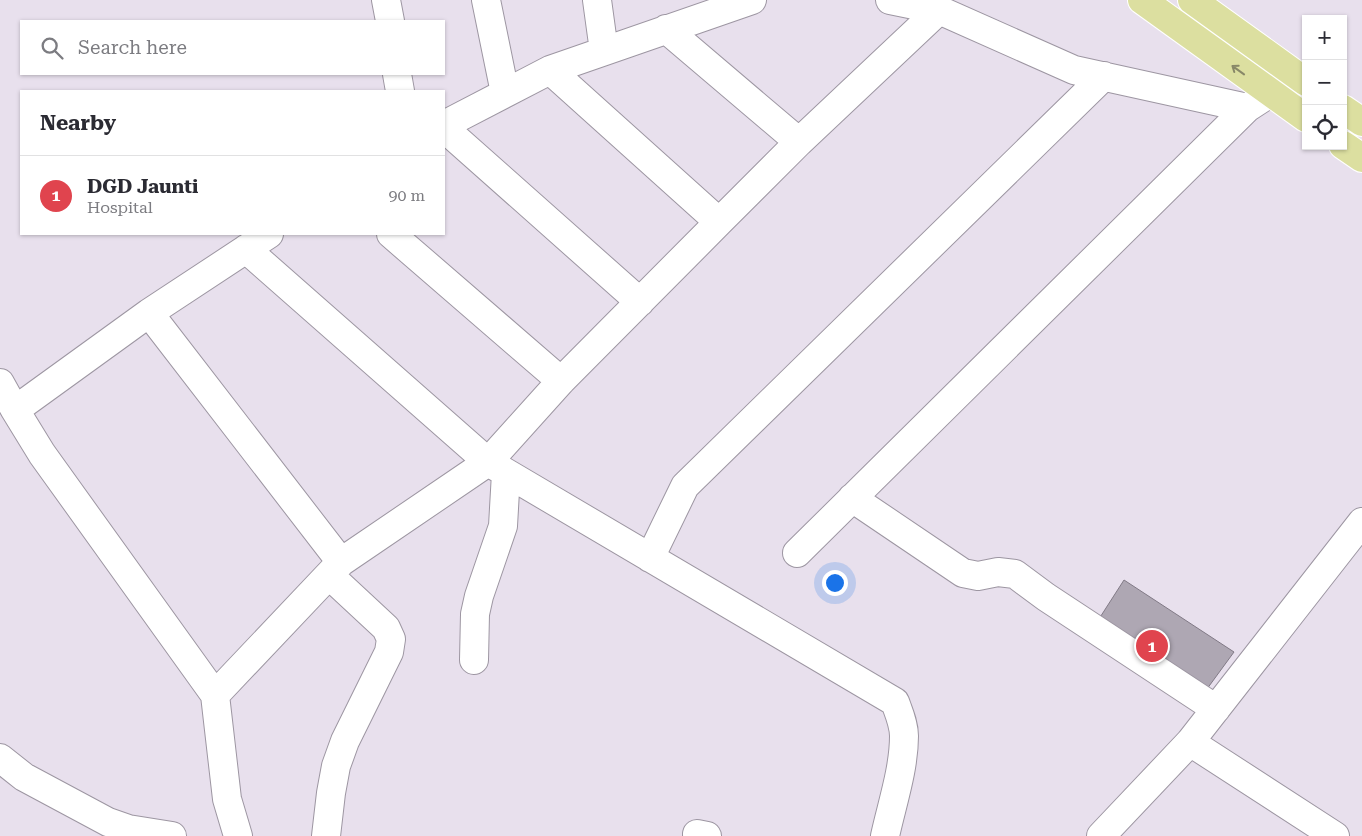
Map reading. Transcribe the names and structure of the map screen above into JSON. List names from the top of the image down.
{
  "page": {
    "map_buttons": ["+", "−"],
    "search": "Search here",
    "heading": "Nearby",
    "list": [
      {
        "mark": "1",
        "name": "DGD Jaunti",
        "note": "Hospital",
        "value": "90 m"
      }
    ],
    "pins": "1"
  }
}
